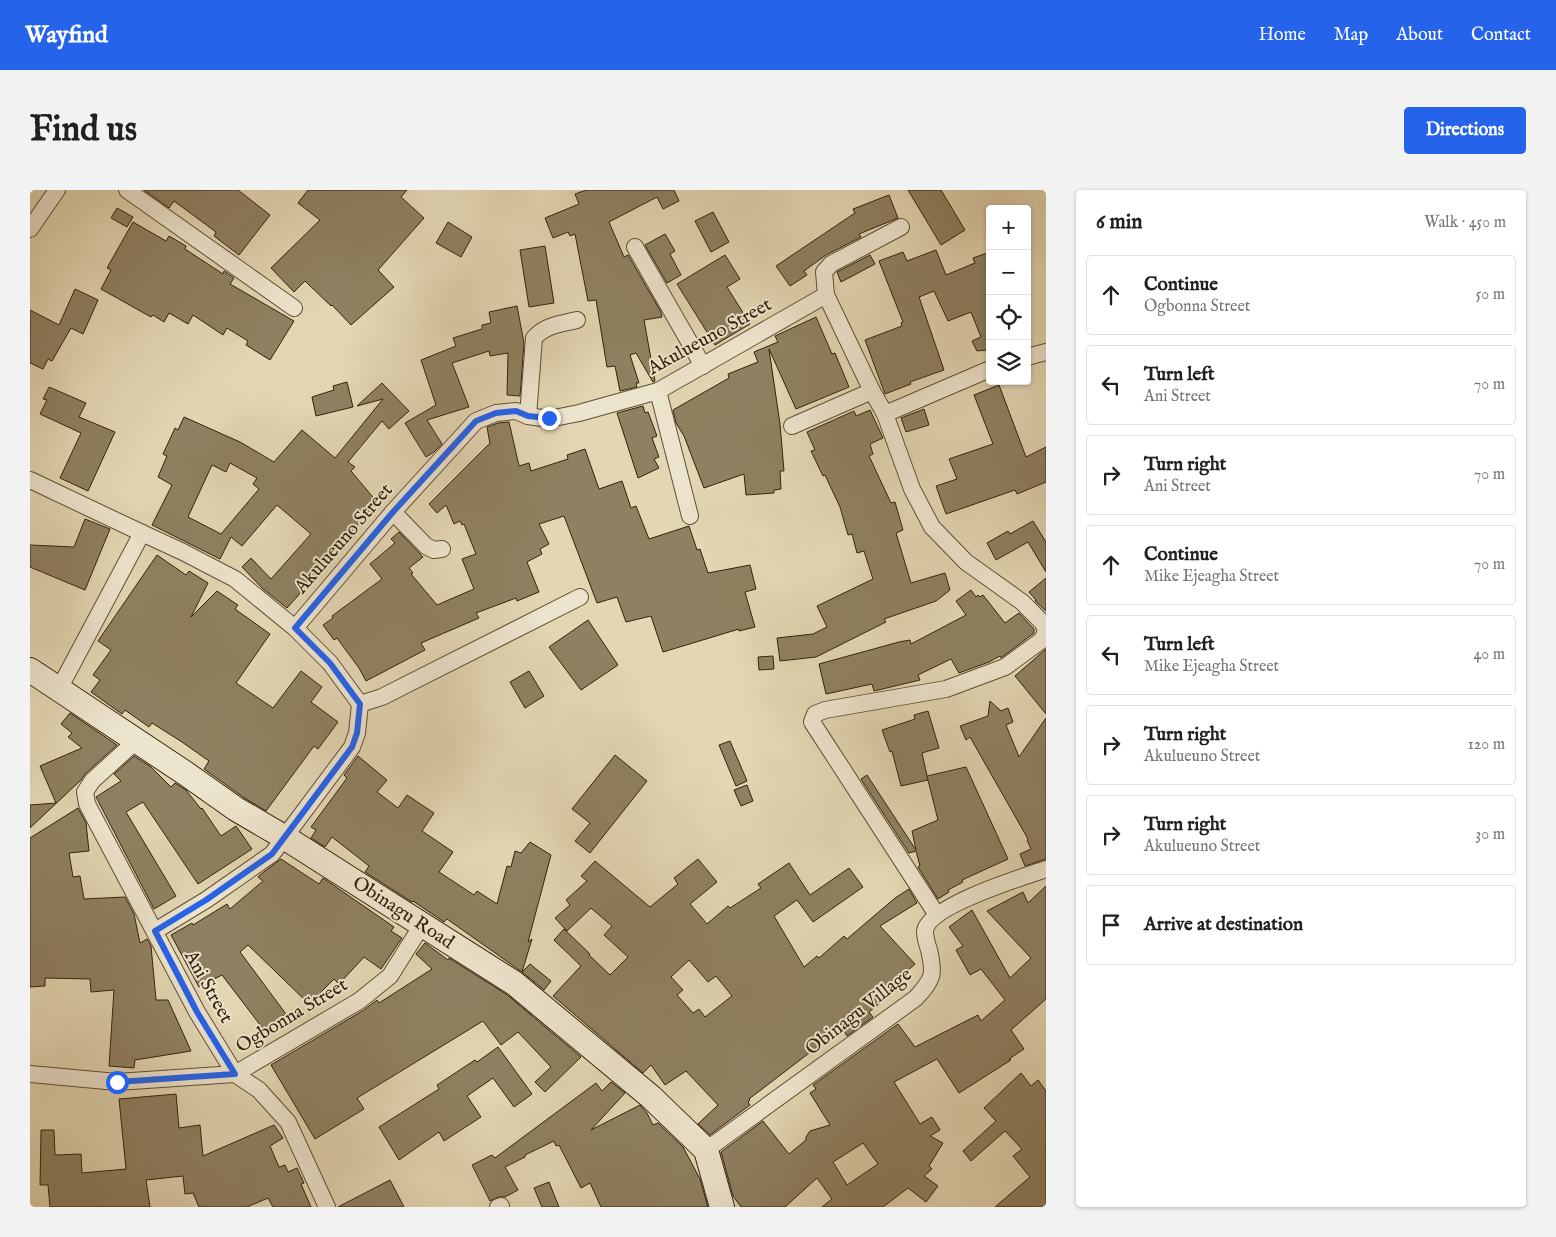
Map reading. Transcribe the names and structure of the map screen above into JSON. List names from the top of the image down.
{
  "streets": {
    "street": [
      "Akulueuno Street",
      "Obinagu Road",
      "Ani Street",
      "Obinagu Village",
      "Ogbonna Street"
    ]
  },
  "crossings": [
    ["Obinagu Road", "Ani Street"],
    ["Obinagu Road", "Obinagu Village"],
    ["Obinagu Road", "Ogbonna Street"],
    ["Ani Street", "Ogbonna Street"]
  ],
  "page": {
    "header": "Wayfind",
    "nav": [
      "Home",
      "Map",
      "About",
      "Contact"
    ],
    "buttons": "Directions",
    "title": "Find us",
    "heading": ["6 min", "Walk · 450 m"],
    "map_buttons": ["+", "−"],
    "list": [
      ["Continue", "Ogbonna Street", "50 m"],
      ["Turn left", "Ani Street", "70 m"],
      ["Turn right", "Ani Street", "70 m"],
      ["Continue", "Mike Ejeagha Street", "70 m"],
      ["Turn left", "Mike Ejeagha Street", "40 m"],
      ["Turn right", "Akulueuno Street", "120 m"],
      ["Turn right", "Akulueuno Street", "30 m"],
      "Arrive at destination"
    ]
  }
}
